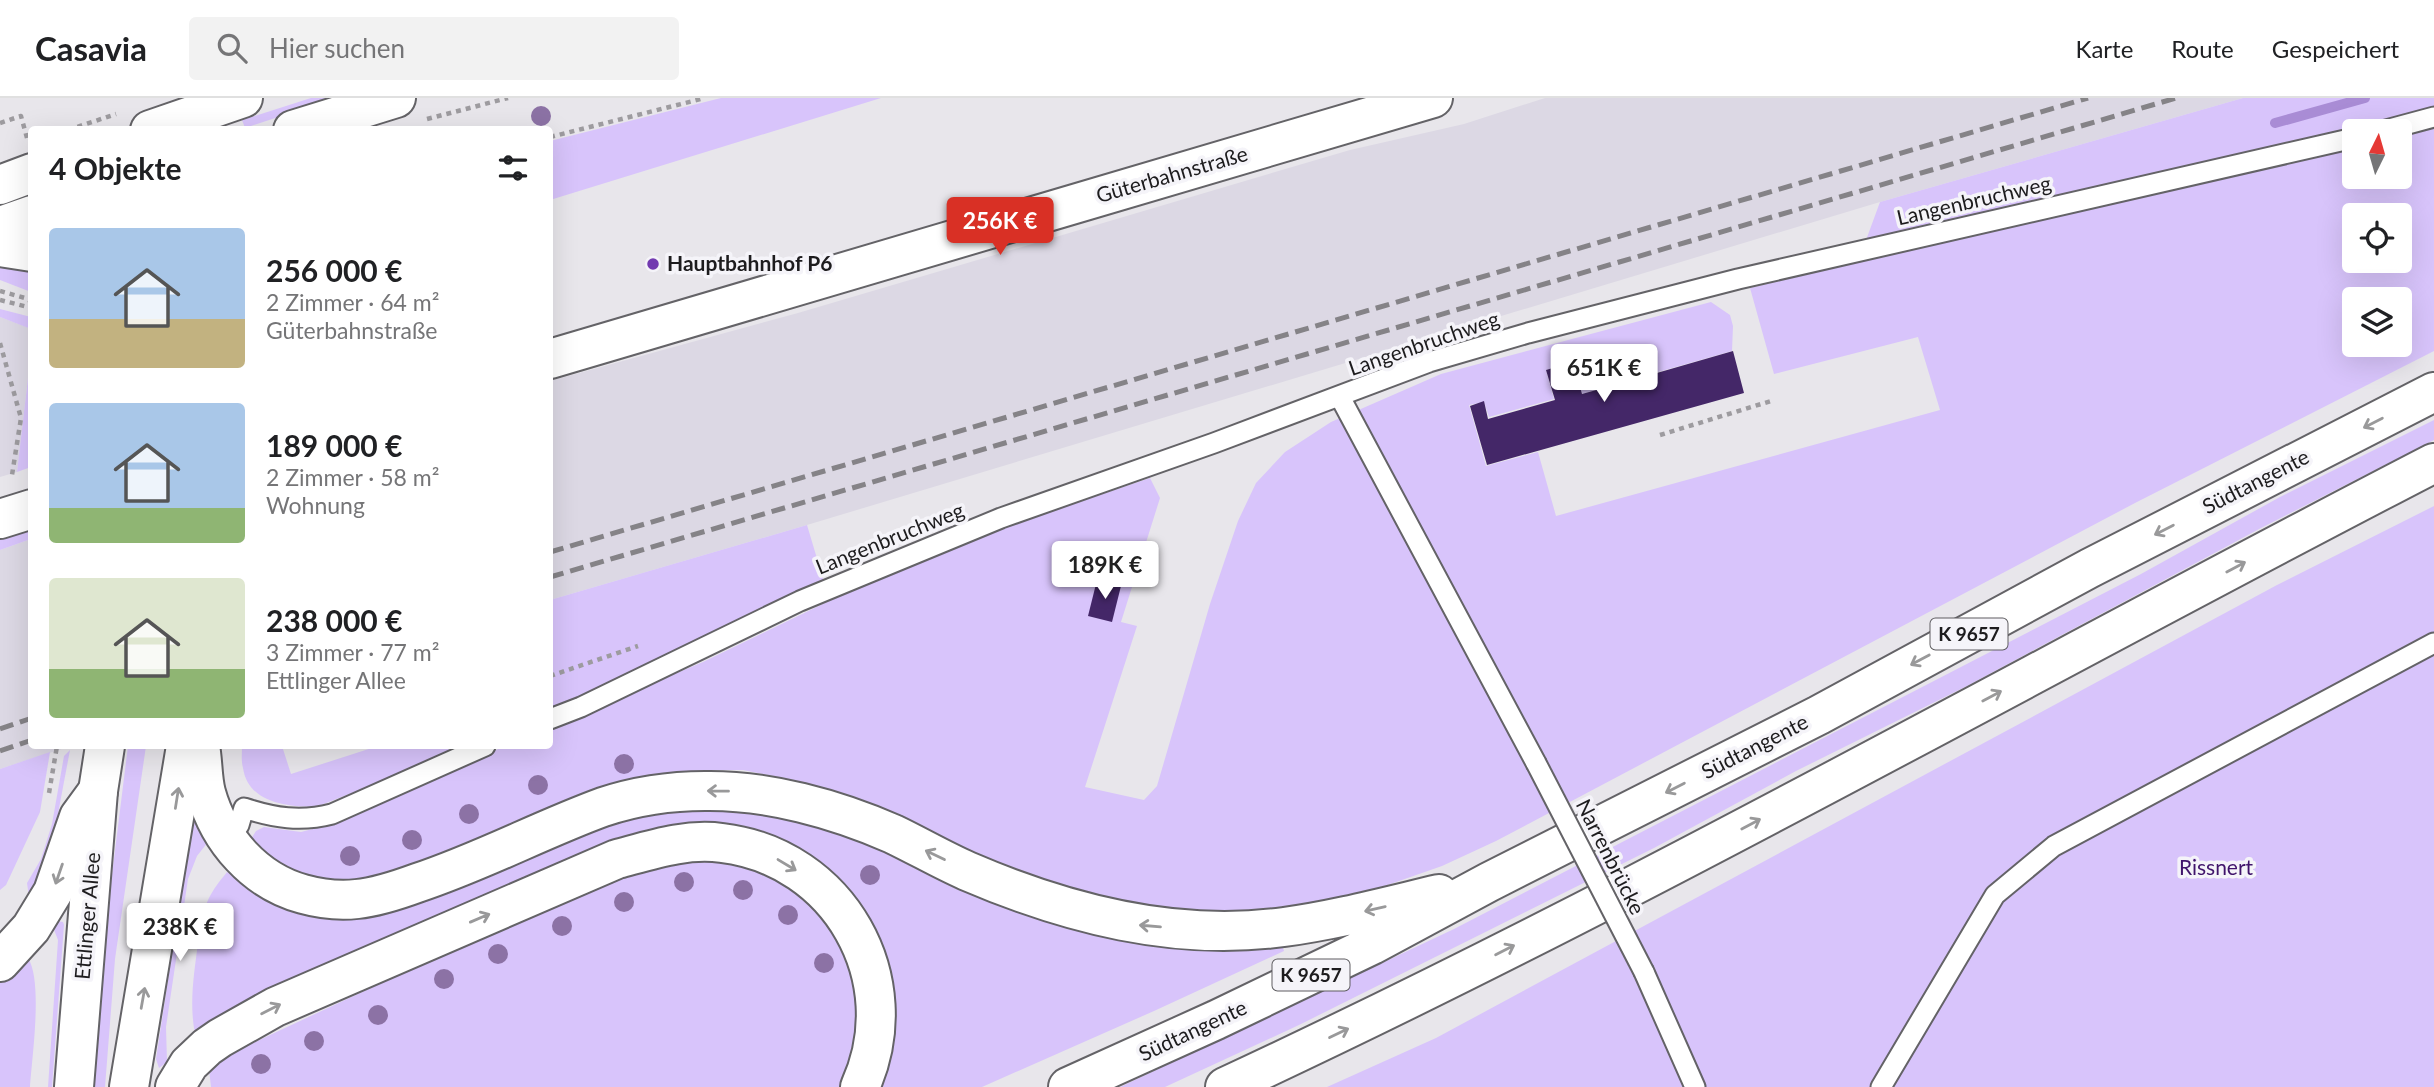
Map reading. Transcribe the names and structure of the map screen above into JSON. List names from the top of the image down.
{
  "streets": {
    "main road": [
      "Güterbahnstraße",
      "Südtangente",
      "K 9657",
      "Ettlinger Allee"
    ],
    "lane": ["Langenbruchweg", "Narrenbrücke"]
  },
  "crossings": [
    ["Langenbruchweg", "Narrenbrücke"]
  ],
  "parks": ["Rissnert"],
  "places": ["Hauptbahnhof P6"],
  "north": "top",
  "page": {
    "header": "Casavia",
    "search": "Hier suchen",
    "nav": ["Karte", "Route", "Gespeichert"],
    "heading": "4 Objekte",
    "price": [
      "256K €",
      "651K €",
      "189K €",
      "238K €"
    ],
    "list": [
      {
        "name": "256 000 €",
        "note": "2 Zimmer · 64 m² · Güterbahnstraße"
      },
      {
        "name": "189 000 €",
        "note": "2 Zimmer · 58 m² · Wohnung"
      },
      {
        "name": "238 000 €",
        "note": "3 Zimmer · 77 m² · Ettlinger Allee"
      }
    ]
  }
}
